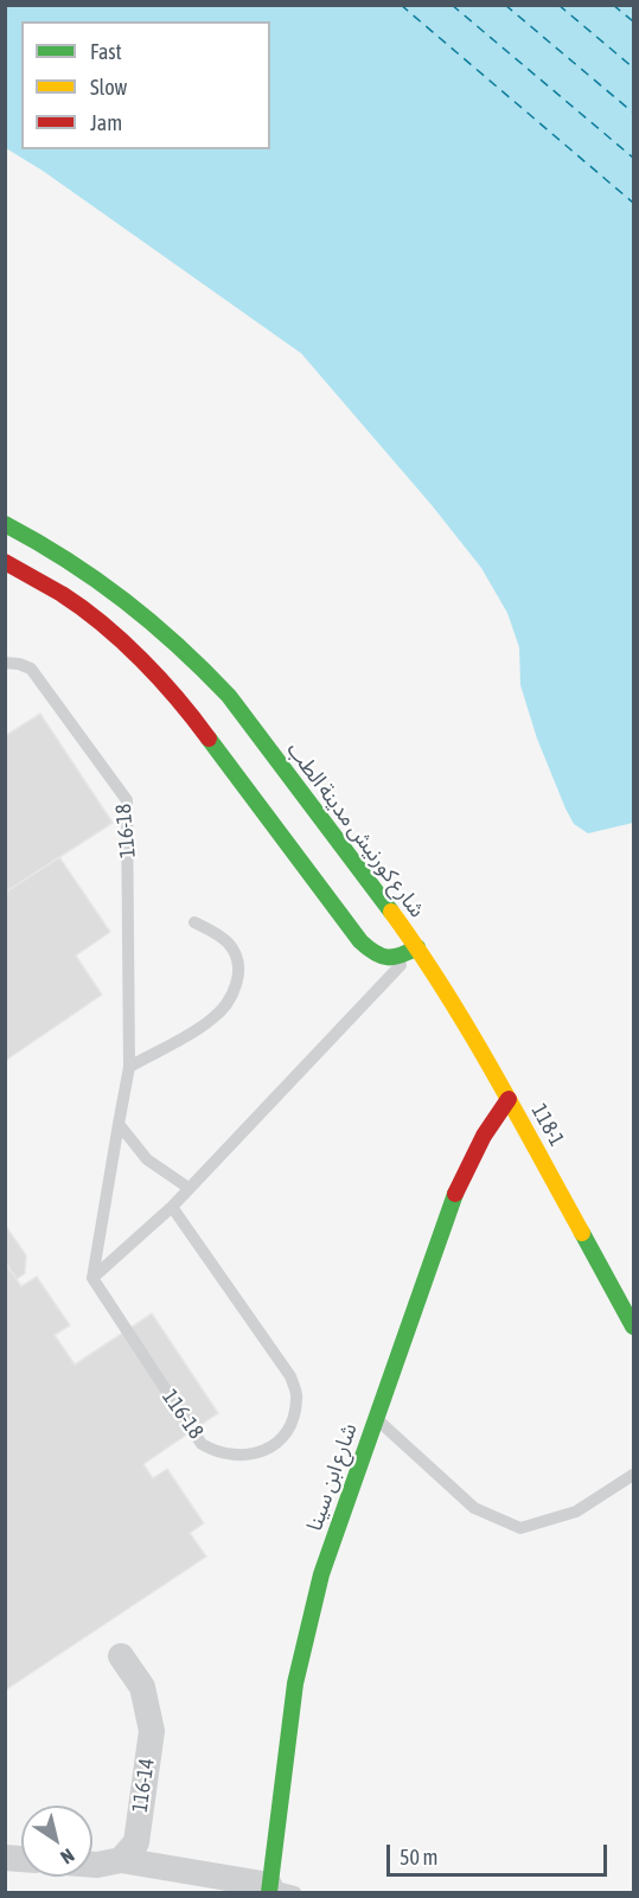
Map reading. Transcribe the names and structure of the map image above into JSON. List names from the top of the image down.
{
  "streets": {
    "street": [
      "شارع كورنيش مدينة الطب",
      "118-1",
      "شارع ابن سينا",
      "116-14"
    ],
    "lane": ["116-18"]
  },
  "crossings": [
    ["شارع كورنيش مدينة الطب", "118-1"],
    ["118-1", "شارع ابن سينا"]
  ],
  "legend": ["Fast", "Slow", "Jam"],
  "scale_bar": "50 m",
  "north": "bottom right"
}
